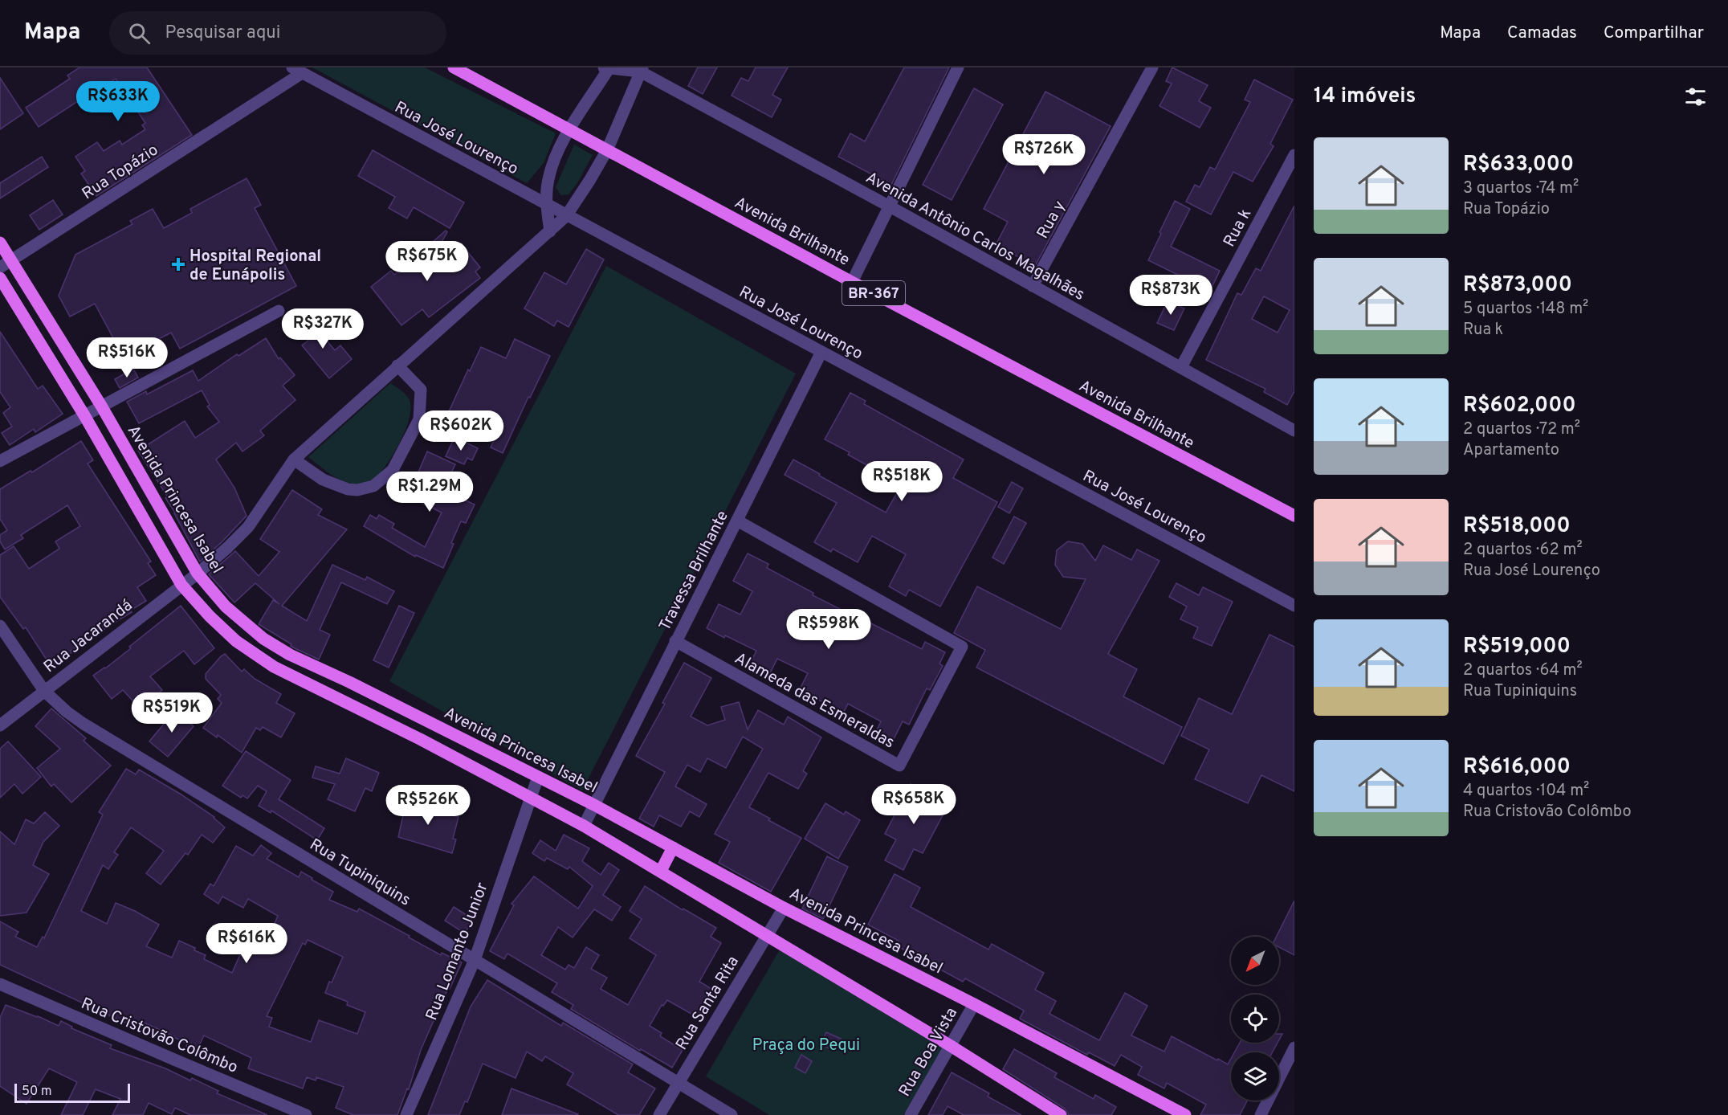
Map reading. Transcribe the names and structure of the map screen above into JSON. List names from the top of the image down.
{
  "streets": {
    "main road": ["Avenida Brilhante", "BR-367", "Avenida Princesa Isabel"],
    "street": [
      "Rua José Lourenço",
      "Rua Topázio",
      "Rua y",
      "Rua k",
      "Avenida Antônio Carlos Magalhães",
      "Travessa Brilhante",
      "Rua Jacarandá",
      "Alameda das Esmeraldas",
      "Rua Tupiniquins",
      "Rua Lomanto Junior",
      "Rua Santa Rita",
      "Rua Cristovão Colômbo",
      "Rua Boa Vista"
    ]
  },
  "crossings": [
    ["Rua José Lourenço", "Rua Topázio"],
    ["Rua José Lourenço", "Travessa Brilhante"],
    ["Rua José Lourenço", "Rua Jacarandá"],
    ["Rua Topázio", "Avenida Princesa Isabel"],
    ["Rua y", "Avenida Antônio Carlos Magalhães"],
    ["Rua k", "Avenida Antônio Carlos Magalhães"],
    ["Avenida Brilhante", "Rua Jacarandá"],
    ["Avenida Antônio Carlos Magalhães", "Rua Jacarandá"],
    ["Avenida Princesa Isabel", "Travessa Brilhante"],
    ["Avenida Princesa Isabel", "Rua Jacarandá"],
    ["Avenida Princesa Isabel", "Rua Lomanto Junior"],
    ["Avenida Princesa Isabel", "Rua Santa Rita"],
    ["Avenida Princesa Isabel", "Rua Boa Vista"],
    ["Travessa Brilhante", "Alameda das Esmeraldas"],
    ["Rua Jacarandá", "Rua Tupiniquins"],
    ["Rua Tupiniquins", "Rua Lomanto Junior"],
    ["Rua Tupiniquins", "Rua Santa Rita"]
  ],
  "parks": ["Praça do Pequi"],
  "places": {
    "health": ["Hospital Regional de Eunápolis"]
  },
  "scale_bar": "50 m",
  "north": "bottom left",
  "page": {
    "header": "Mapa",
    "search": "Pesquisar aqui",
    "nav": ["Mapa", "Camadas", "Compartilhar"],
    "heading": "14 imóveis",
    "price": [
      "R$633K",
      "R$726K",
      "R$675K",
      "R$873K",
      "R$327K",
      "R$516K",
      "R$602K",
      "R$518K",
      "R$1.29M",
      "R$598K",
      "R$519K",
      "R$658K",
      "R$526K",
      "R$616K"
    ],
    "list": [
      {
        "name": "R$633,000",
        "note": "3 quartos · 74 m² · Rua Topázio"
      },
      {
        "name": "R$873,000",
        "note": "5 quartos · 148 m² · Rua k"
      },
      {
        "name": "R$602,000",
        "note": "2 quartos · 72 m² · Apartamento"
      },
      {
        "name": "R$518,000",
        "note": "2 quartos · 62 m² · Rua José Lourenço"
      },
      {
        "name": "R$519,000",
        "note": "2 quartos · 64 m² · Rua Tupiniquins"
      },
      {
        "name": "R$616,000",
        "note": "4 quartos · 104 m² · Rua Cristovão Colômbo"
      }
    ],
    "scale": "50 m"
  }
}
